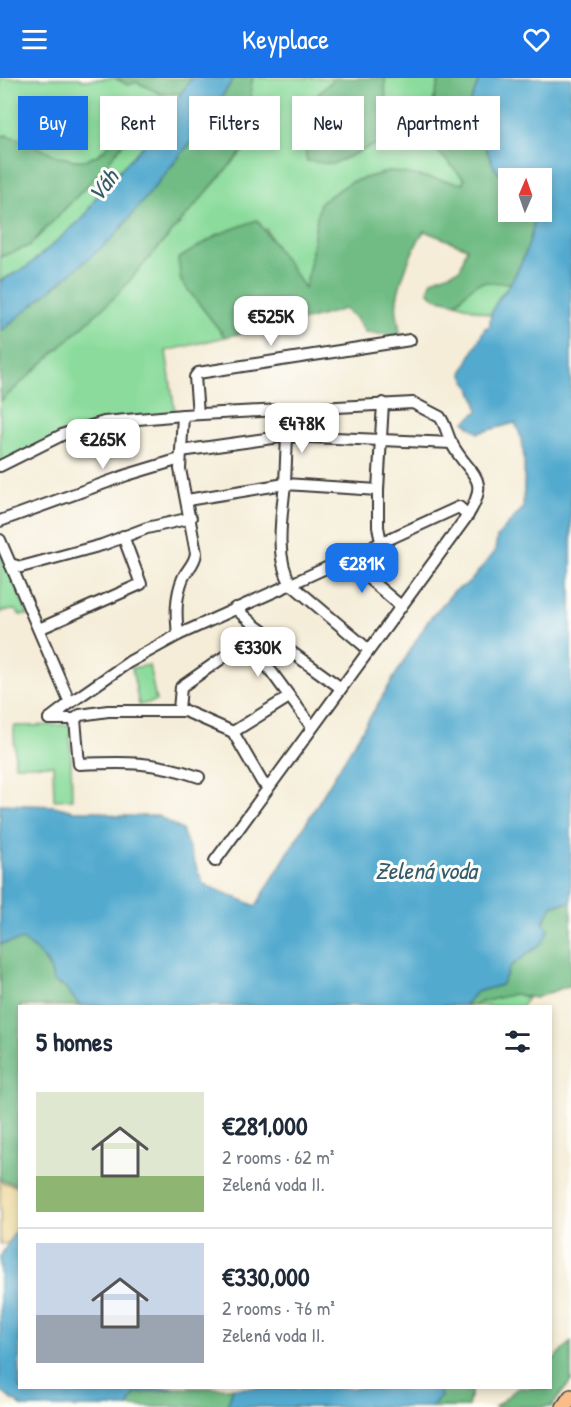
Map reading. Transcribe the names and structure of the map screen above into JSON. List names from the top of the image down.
{
  "water": ["Váh", "Zelená voda"],
  "north": "top",
  "page": {
    "header": "Keyplace",
    "chip": [
      "Buy",
      "Rent",
      "Filters",
      "New",
      "Apartment"
    ],
    "price": [
      "€525K",
      "€478K",
      "€265K",
      "€281K",
      "€330K"
    ],
    "heading": "5 homes",
    "list": [
      {
        "name": "€281,000",
        "note": "2 rooms · 62 m² · Zelená voda II."
      },
      {
        "name": "€330,000",
        "note": "2 rooms · 76 m² · Zelená voda II."
      }
    ]
  }
}
